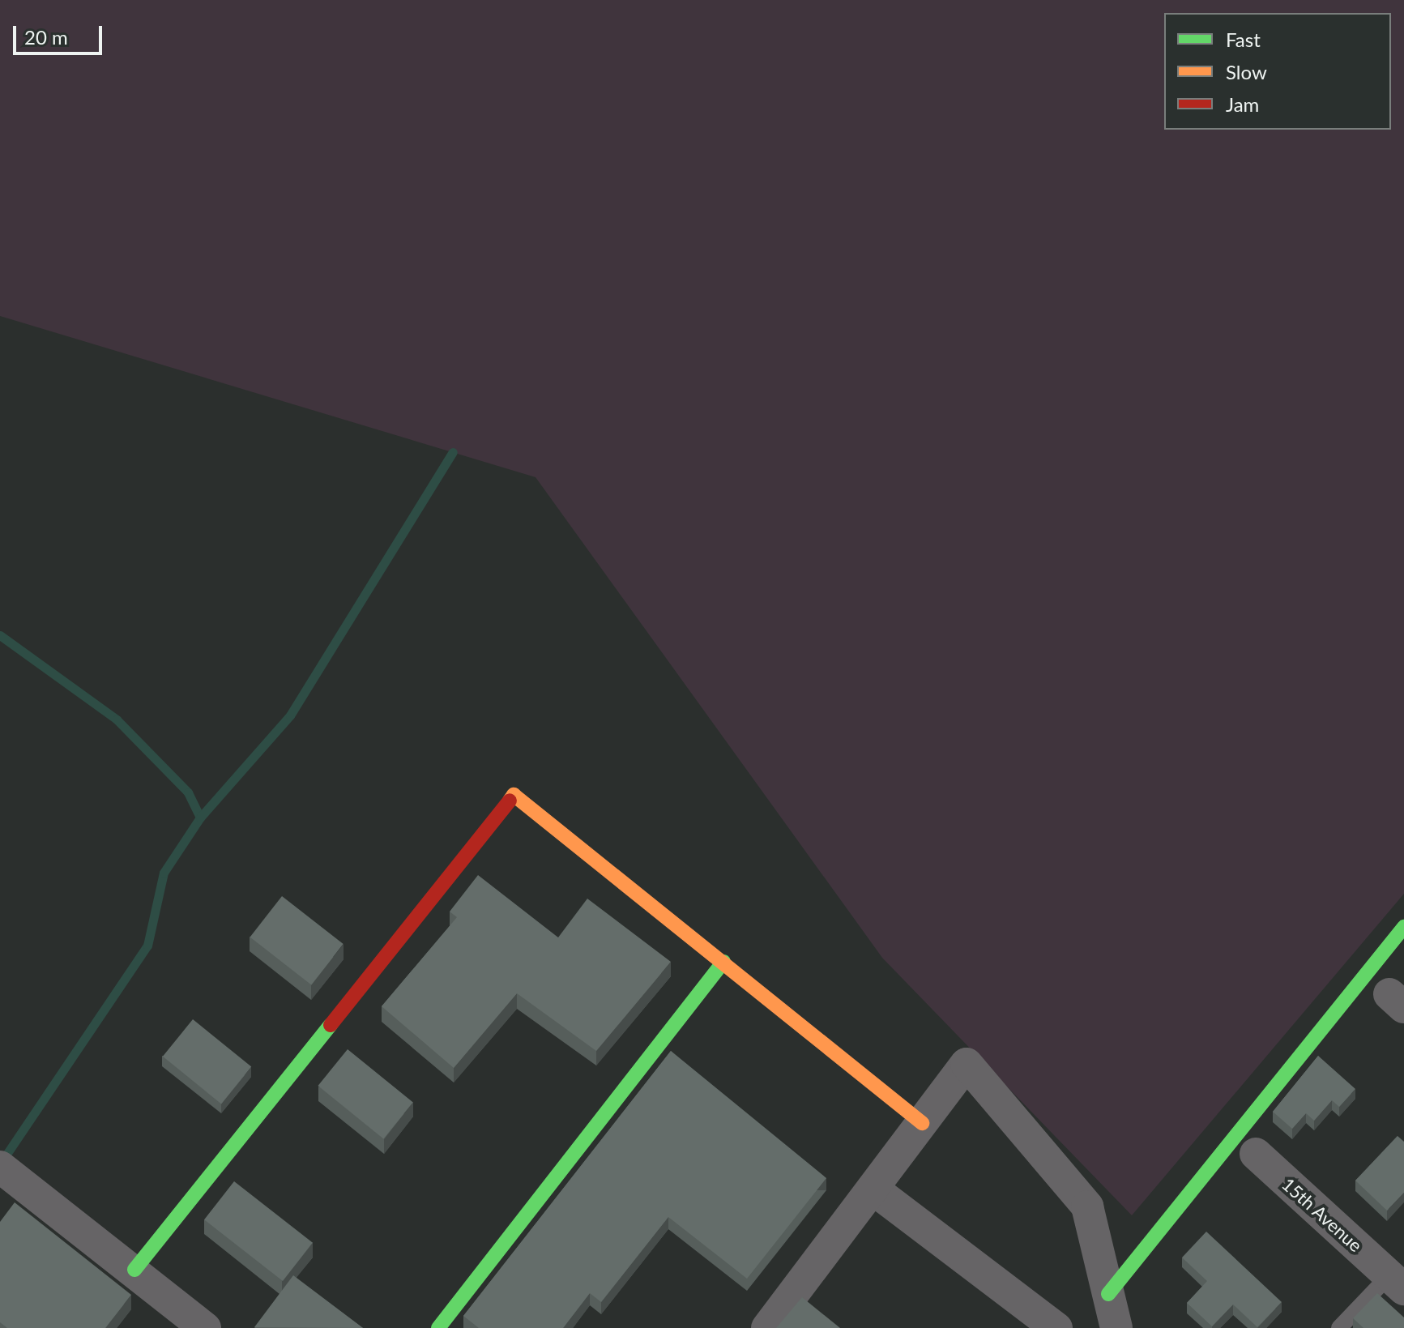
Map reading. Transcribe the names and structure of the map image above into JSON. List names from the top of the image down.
{
  "streets": {
    "street": ["15th Avenue"]
  },
  "legend": ["Fast", "Slow", "Jam"],
  "scale_bar": "20 m"
}
